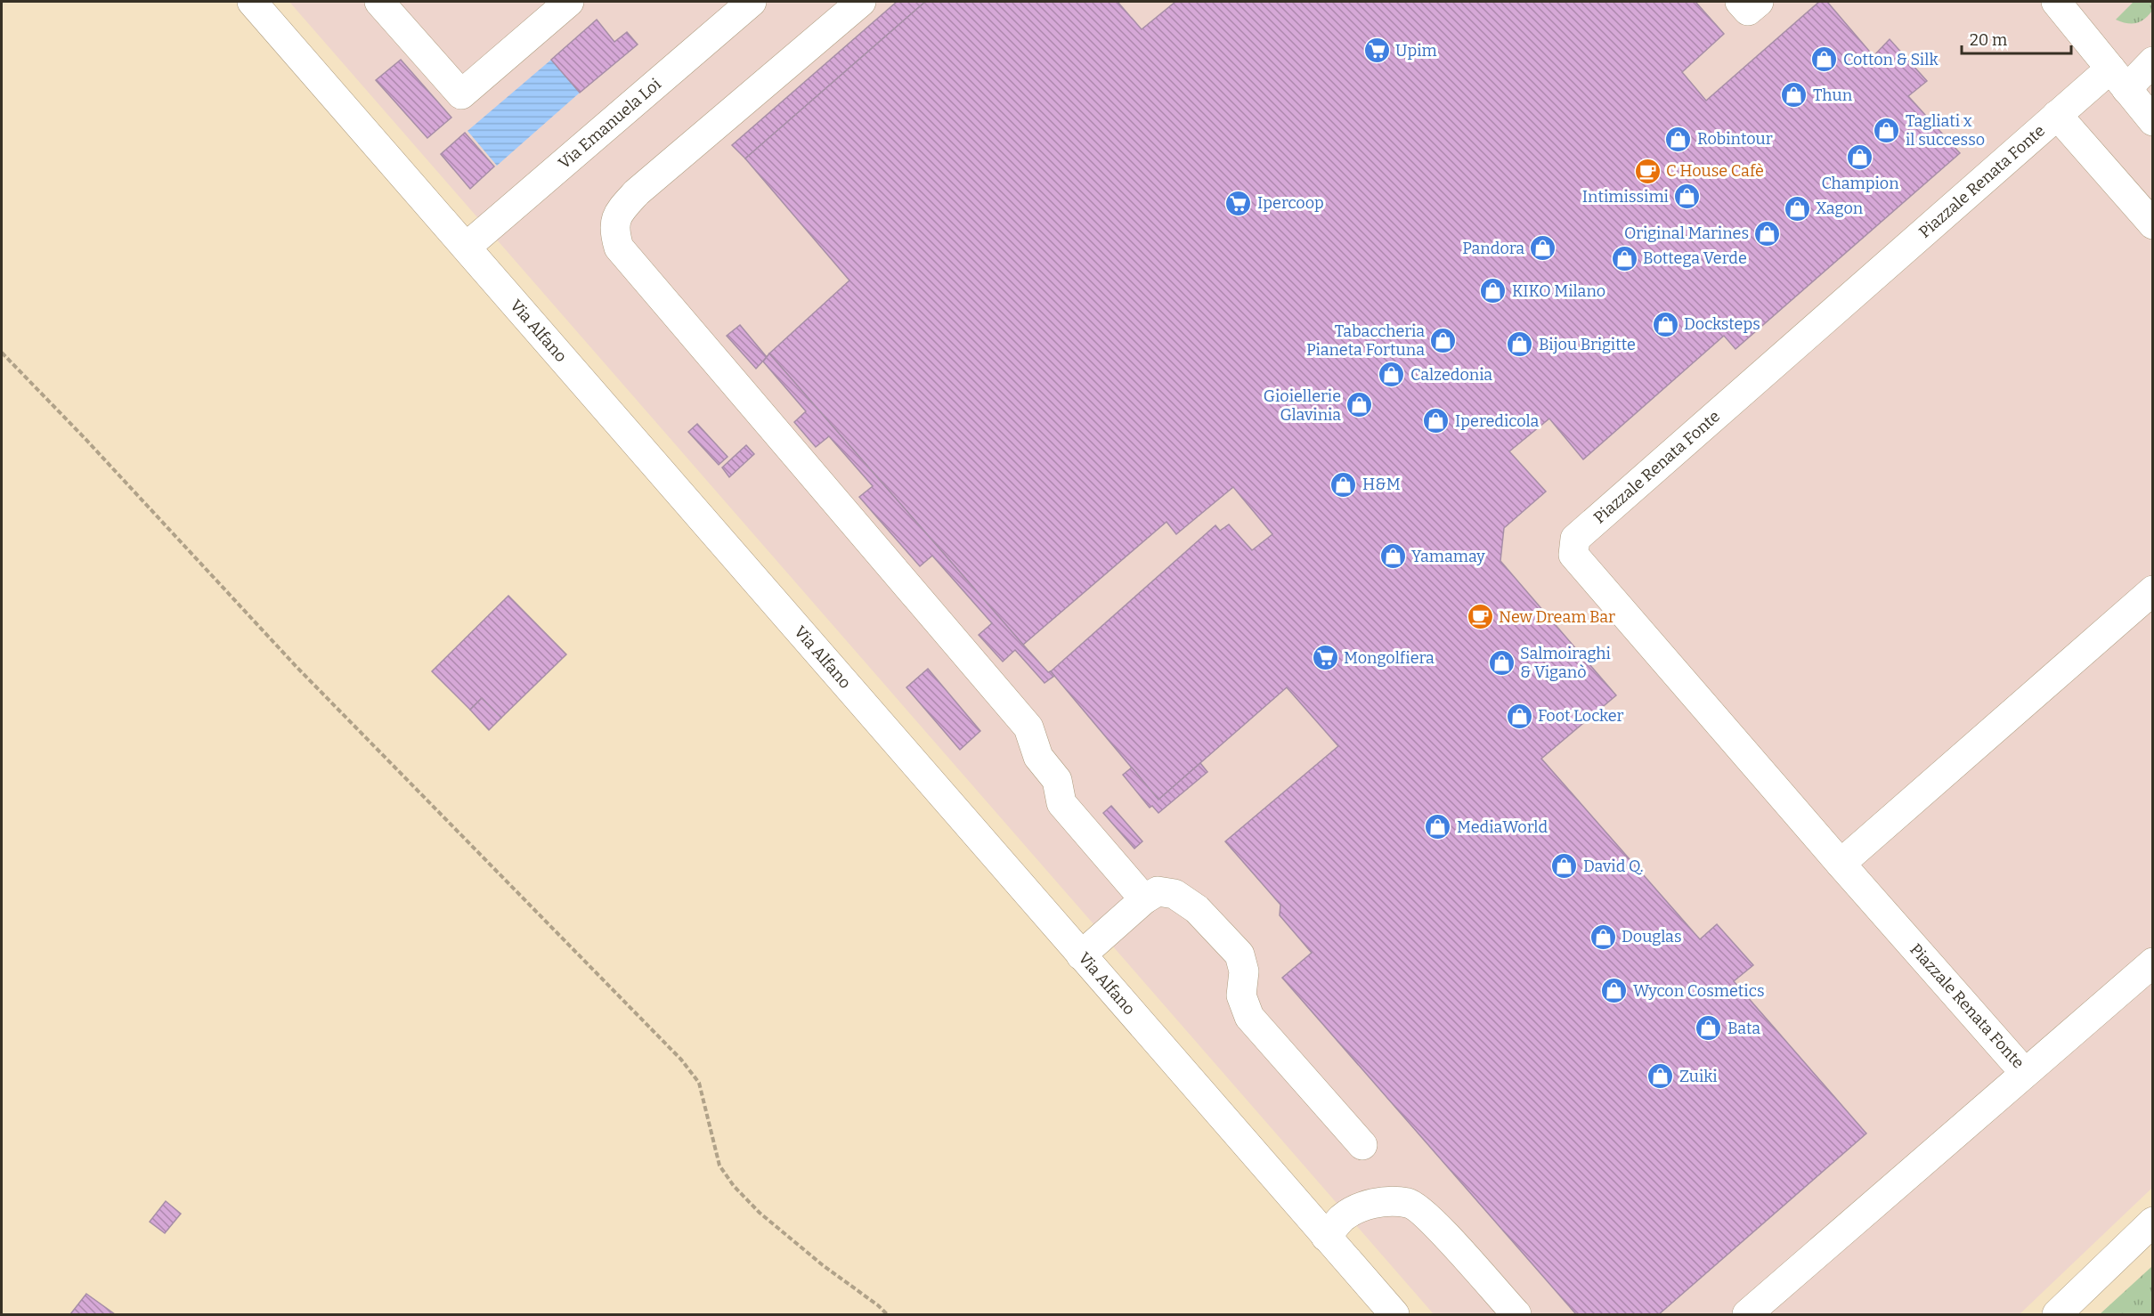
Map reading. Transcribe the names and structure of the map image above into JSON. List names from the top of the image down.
{
  "streets": {
    "street": ["Via Emanuela Loi", "Piazzale Renata Fonte", "Via Alfano"]
  },
  "crossings": [
    ["Via Emanuela Loi", "Via Alfano"]
  ],
  "places": {
    "supermarket": ["Upim", "Ipercoop", "Mongolfiera"],
    "shop": [
      "Cotton & Silk",
      "Thun",
      "Tagliati x il successo",
      "Robintour",
      "Champion",
      "Intimissimi",
      "Xagon",
      "Original Marines",
      "Pandora",
      "Bottega Verde",
      "KIKO Milano",
      "Docksteps",
      "Tabaccheria Pianeta Fortuna",
      "Bijou Brigitte",
      "Calzedonia",
      "Gioiellerie Glavinia",
      "Iperedicola",
      "H&M",
      "Yamamay",
      "Salmoiraghi & Viganò",
      "Foot Locker",
      "MediaWorld",
      "David Q.",
      "Douglas",
      "Wycon Cosmetics",
      "Bata",
      "Zuiki"
    ],
    "cafe": ["C House Cafè", "New Dream Bar"]
  },
  "scale_bar": "20 m"
}
